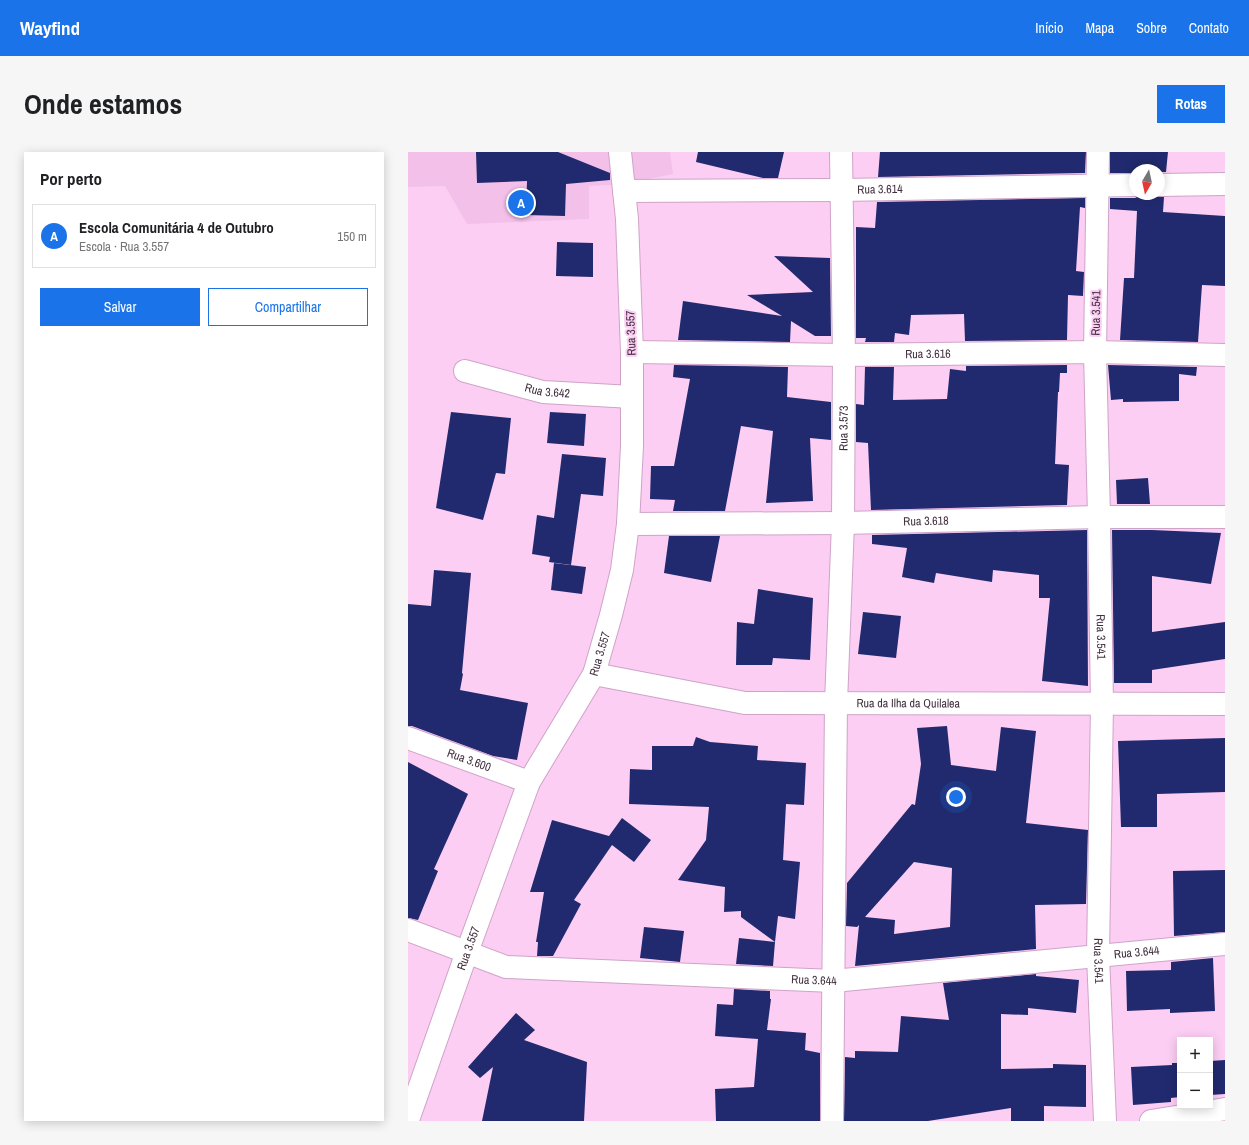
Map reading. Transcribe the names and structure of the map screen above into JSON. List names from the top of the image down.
{
  "streets": {
    "street": [
      "Rua 3.614",
      "Rua 3.541",
      "Rua 3.557",
      "Rua 3.616",
      "Rua 3.642",
      "Rua 3.573",
      "Rua 3.618",
      "Rua da Ilha da Quilalea",
      "Rua 3.600",
      "Rua 3.644"
    ]
  },
  "crossings": [
    ["Rua 3.614", "Rua 3.541"],
    ["Rua 3.614", "Rua 3.557"],
    ["Rua 3.614", "Rua 3.573"],
    ["Rua 3.541", "Rua 3.616"],
    ["Rua 3.541", "Rua 3.618"],
    ["Rua 3.541", "Rua da Ilha da Quilalea"],
    ["Rua 3.541", "Rua 3.644"],
    ["Rua 3.557", "Rua 3.616"],
    ["Rua 3.557", "Rua 3.642"],
    ["Rua 3.557", "Rua 3.618"],
    ["Rua 3.557", "Rua da Ilha da Quilalea"],
    ["Rua 3.557", "Rua 3.600"],
    ["Rua 3.557", "Rua 3.644"],
    ["Rua 3.616", "Rua 3.573"],
    ["Rua 3.573", "Rua 3.618"],
    ["Rua 3.573", "Rua da Ilha da Quilalea"],
    ["Rua 3.573", "Rua 3.644"]
  ],
  "north": "bottom",
  "page": {
    "header": "Wayfind",
    "nav": [
      "Início",
      "Mapa",
      "Sobre",
      "Contato"
    ],
    "title": "Onde estamos",
    "buttons": [
      "Rotas",
      ["Salvar", "Compartilhar"]
    ],
    "heading": "Por perto",
    "pins": "A",
    "list": [
      {
        "mark": "A",
        "name": "Escola Comunitária 4 de Outubro",
        "note": "Escola · Rua 3.557",
        "value": "150 m"
      }
    ],
    "map_buttons": ["+", "−"]
  }
}
